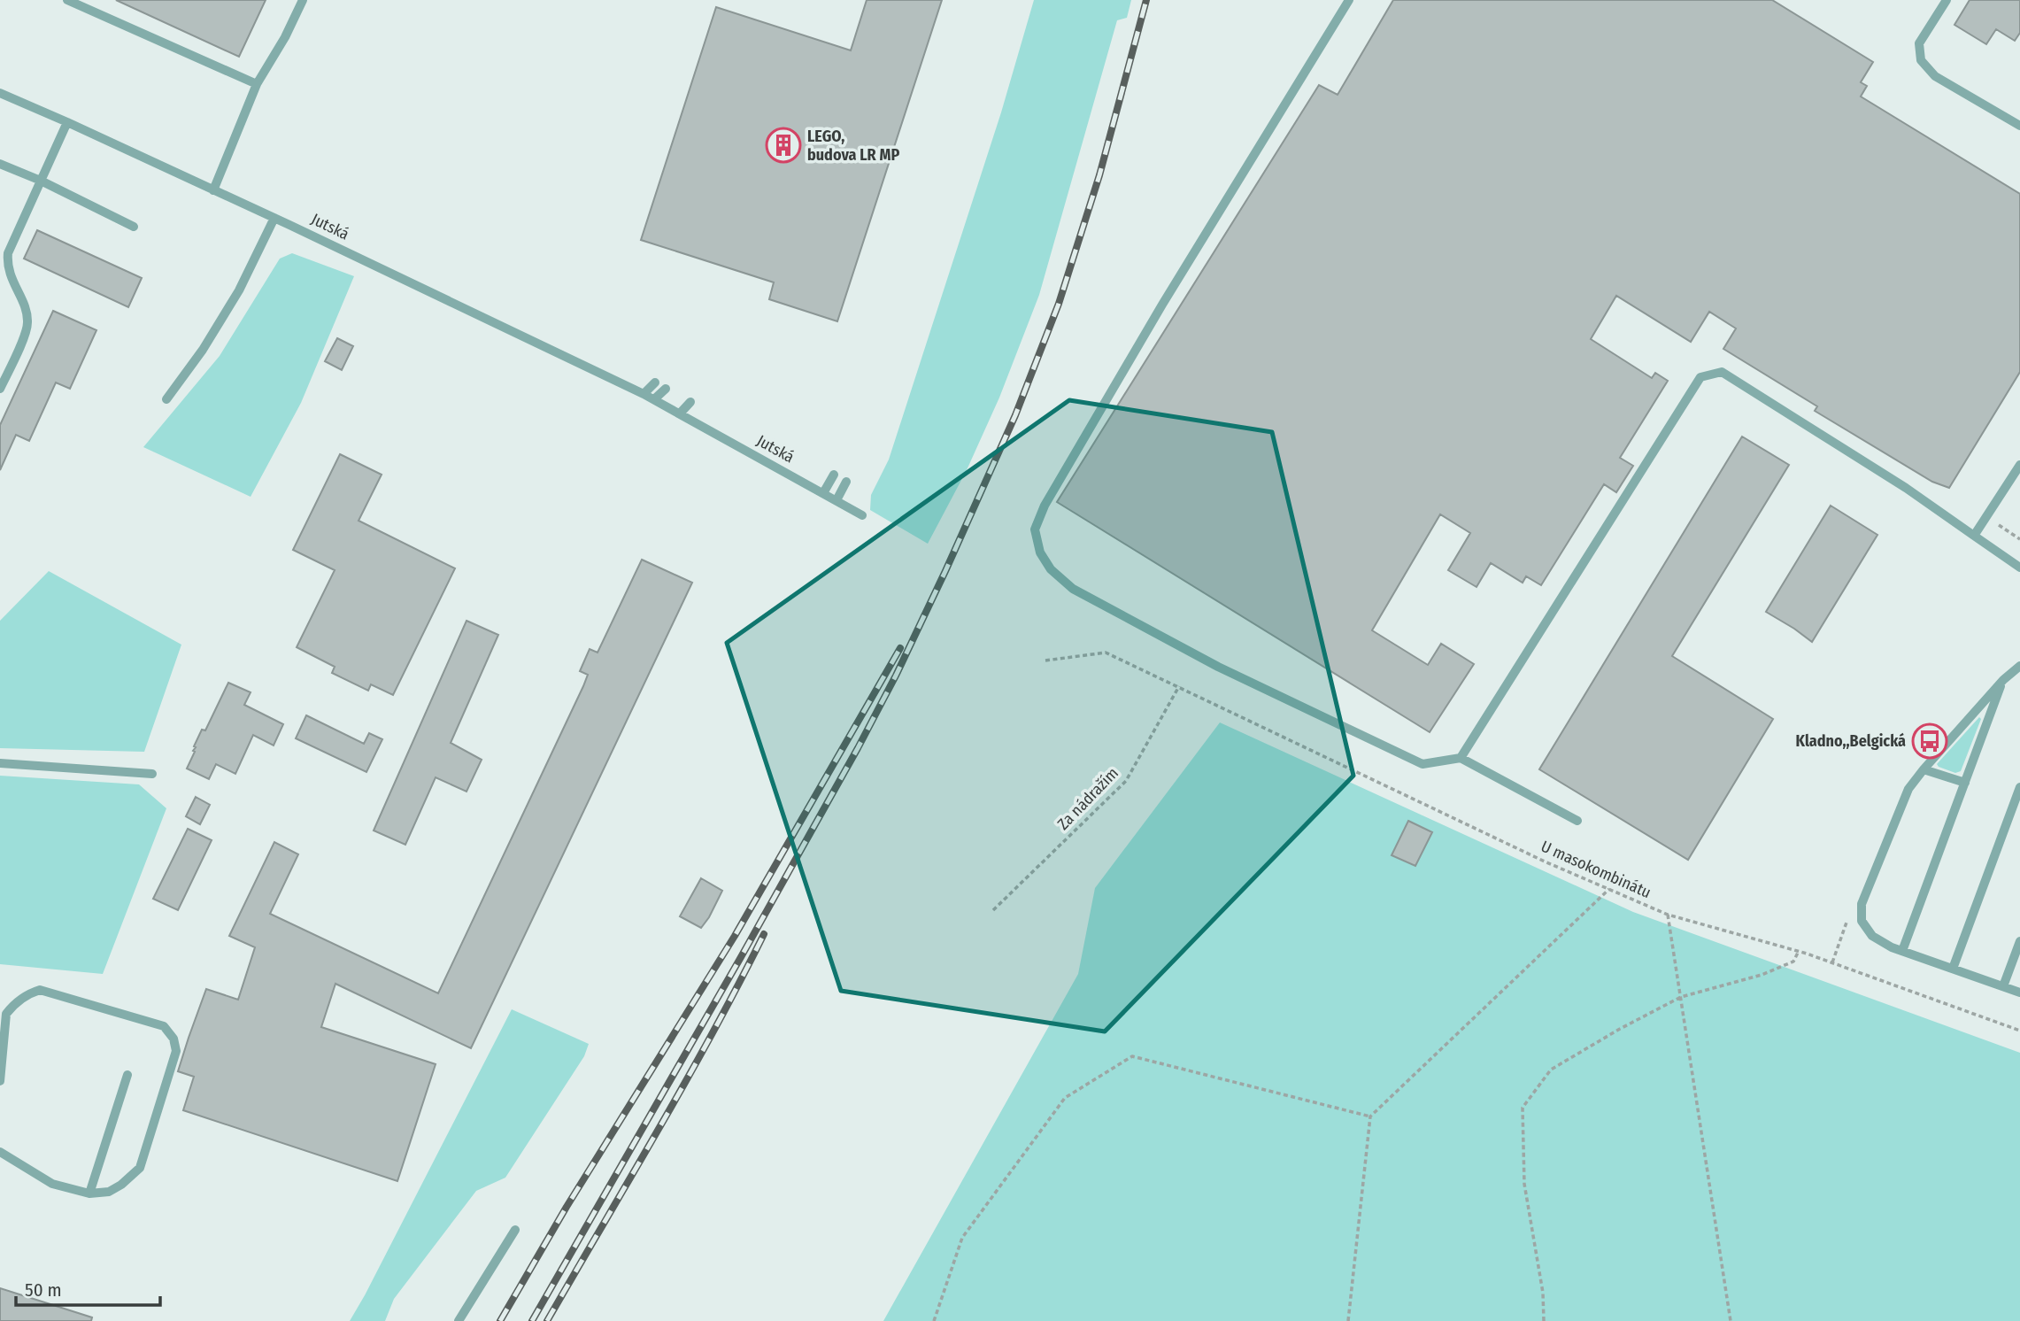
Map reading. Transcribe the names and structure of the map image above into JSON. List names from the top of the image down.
{
  "streets": {
    "lane": ["Jutská"],
    "path": ["Za nádražím", "U masokombinátu"]
  },
  "crossings": [
    ["Za nádražím", "U masokombinátu"]
  ],
  "places": {
    "building": ["LEGO, budova LR MP"],
    "bus stop": ["Kladno,,Belgická"]
  },
  "scale_bar": "50 m"
}
